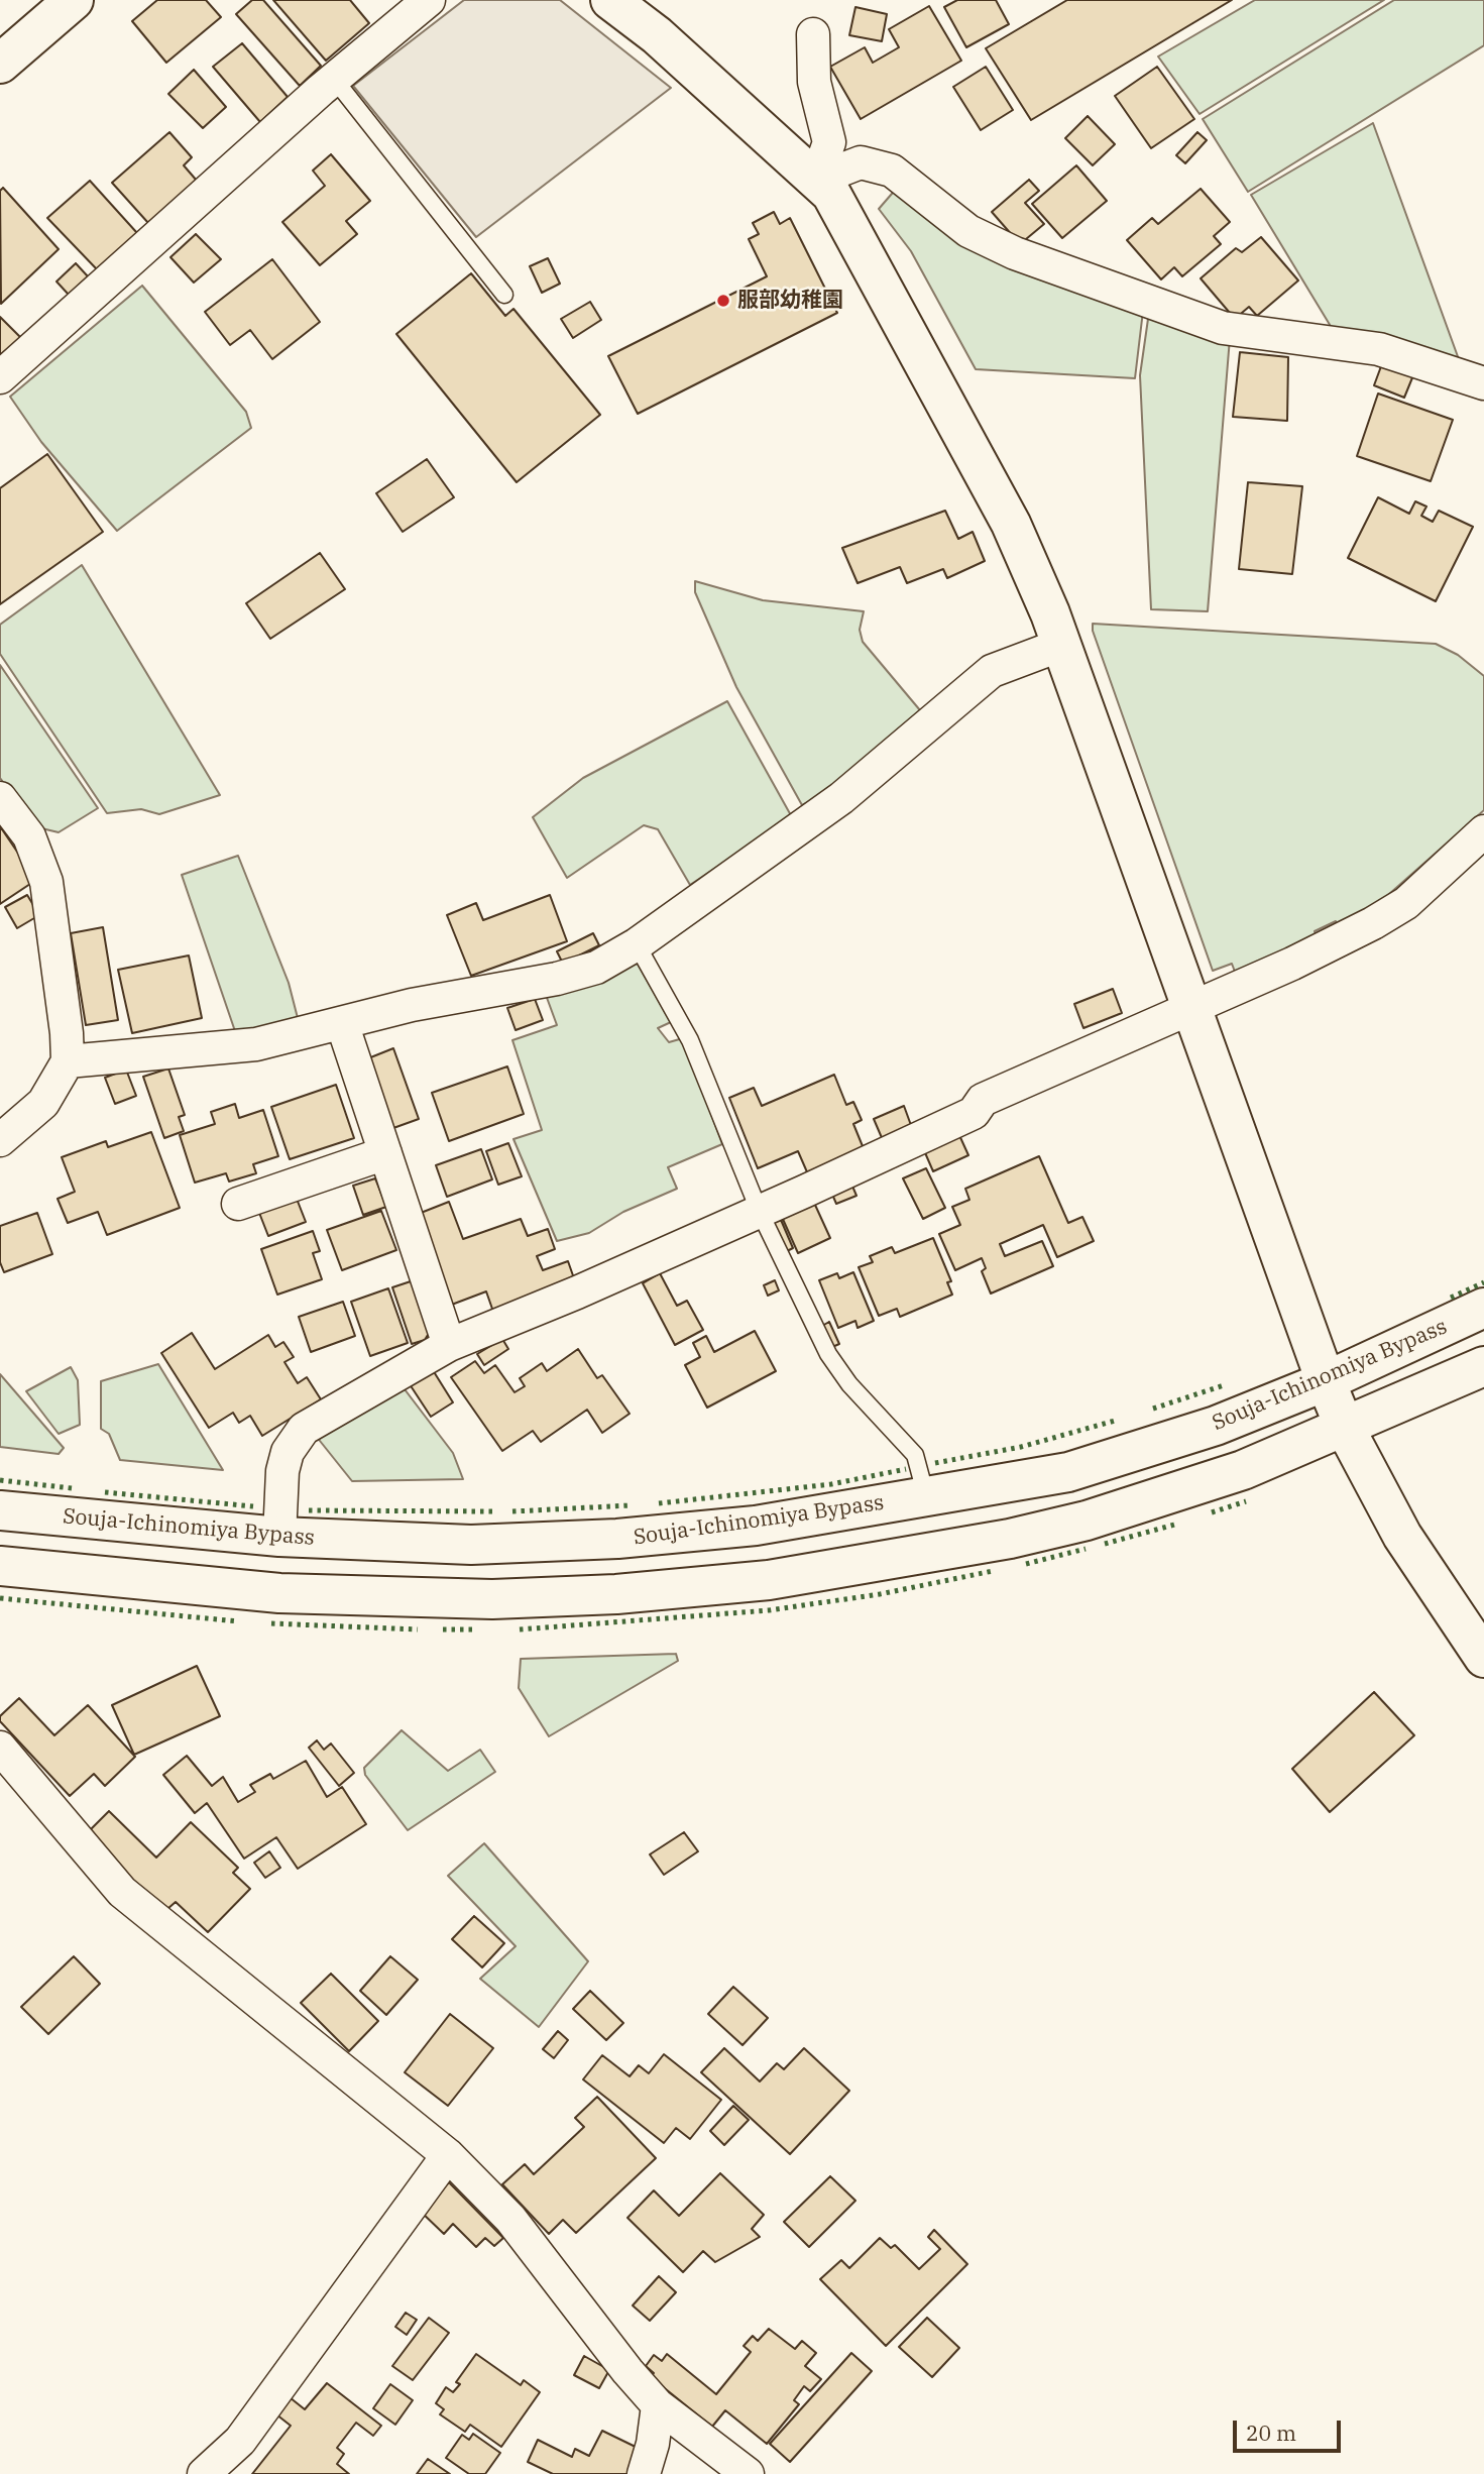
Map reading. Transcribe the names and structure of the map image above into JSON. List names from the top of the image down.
{
  "streets": {
    "main road": ["Souja-Ichinomiya Bypass"]
  },
  "places": ["服部幼稚園"],
  "scale_bar": "20 m"
}
